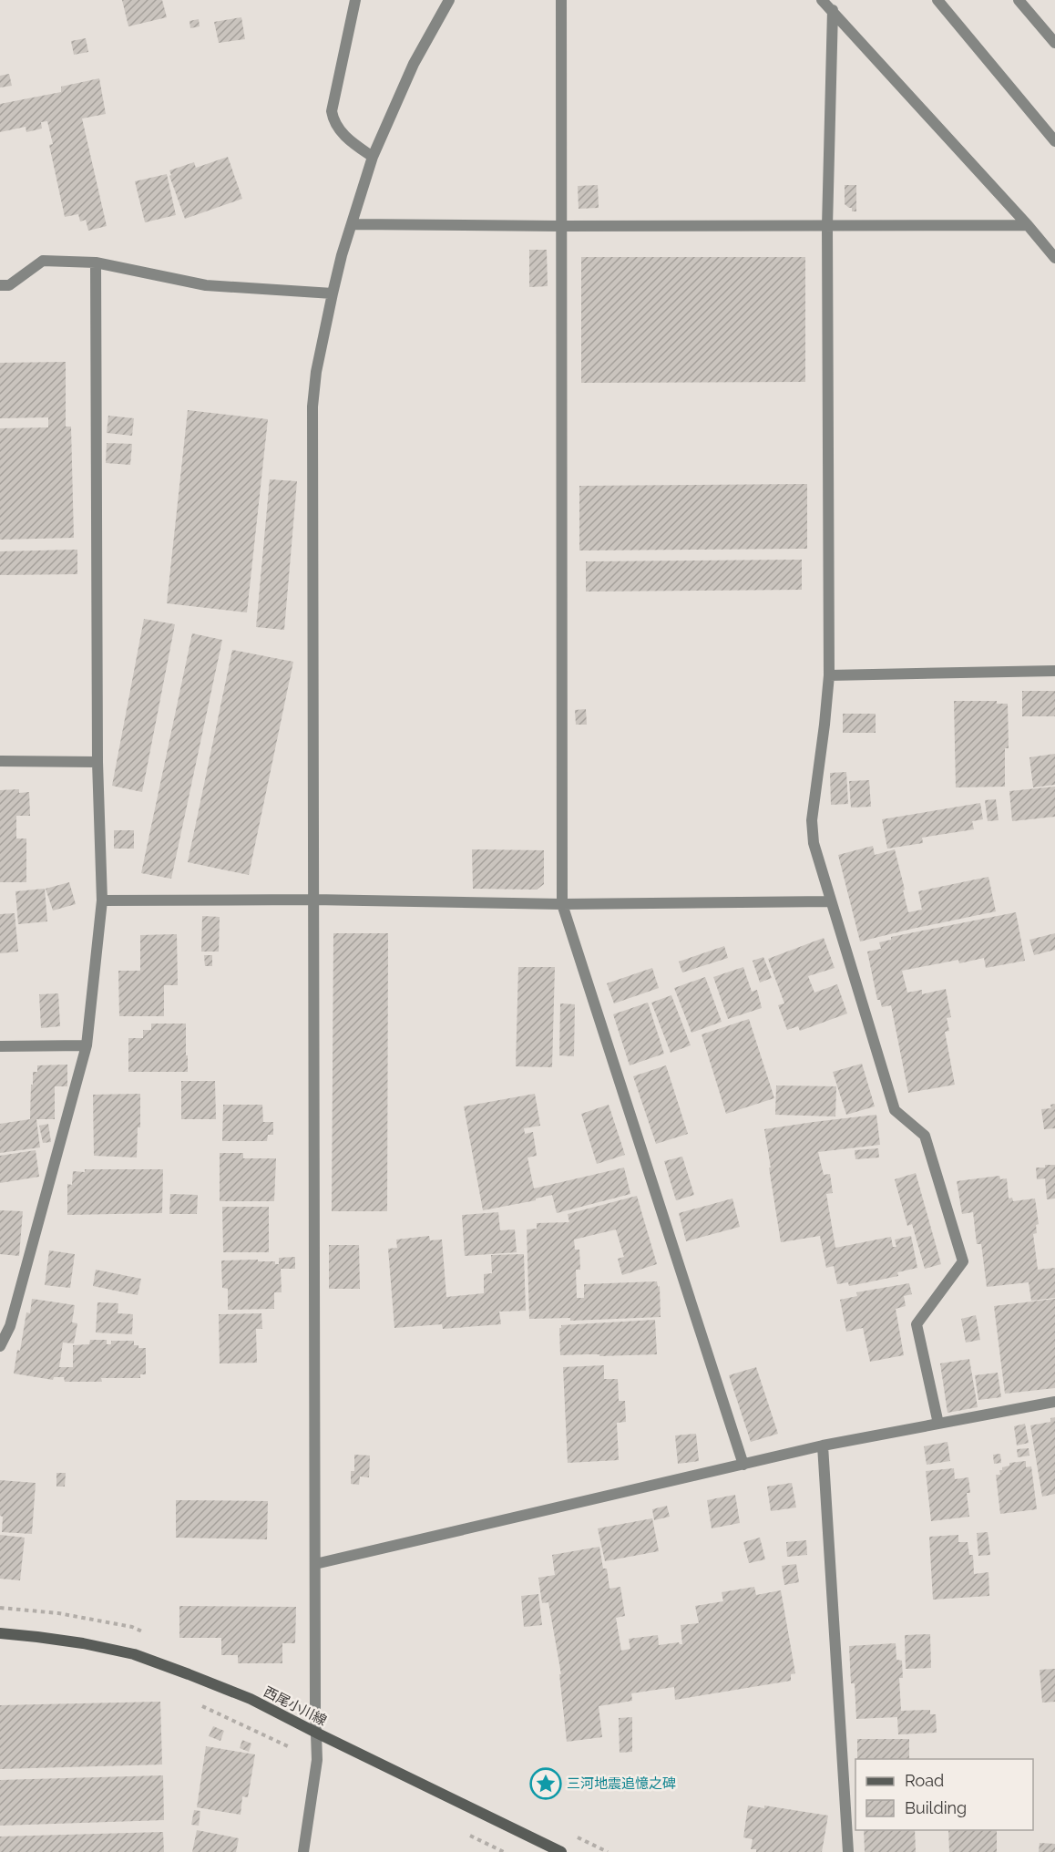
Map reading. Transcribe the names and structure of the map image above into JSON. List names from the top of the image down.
{
  "streets": {
    "main road": ["西尾小川線"]
  },
  "places": {
    "place": ["三河地震追憶之碑"]
  },
  "legend": ["Road", "Building"]
}
